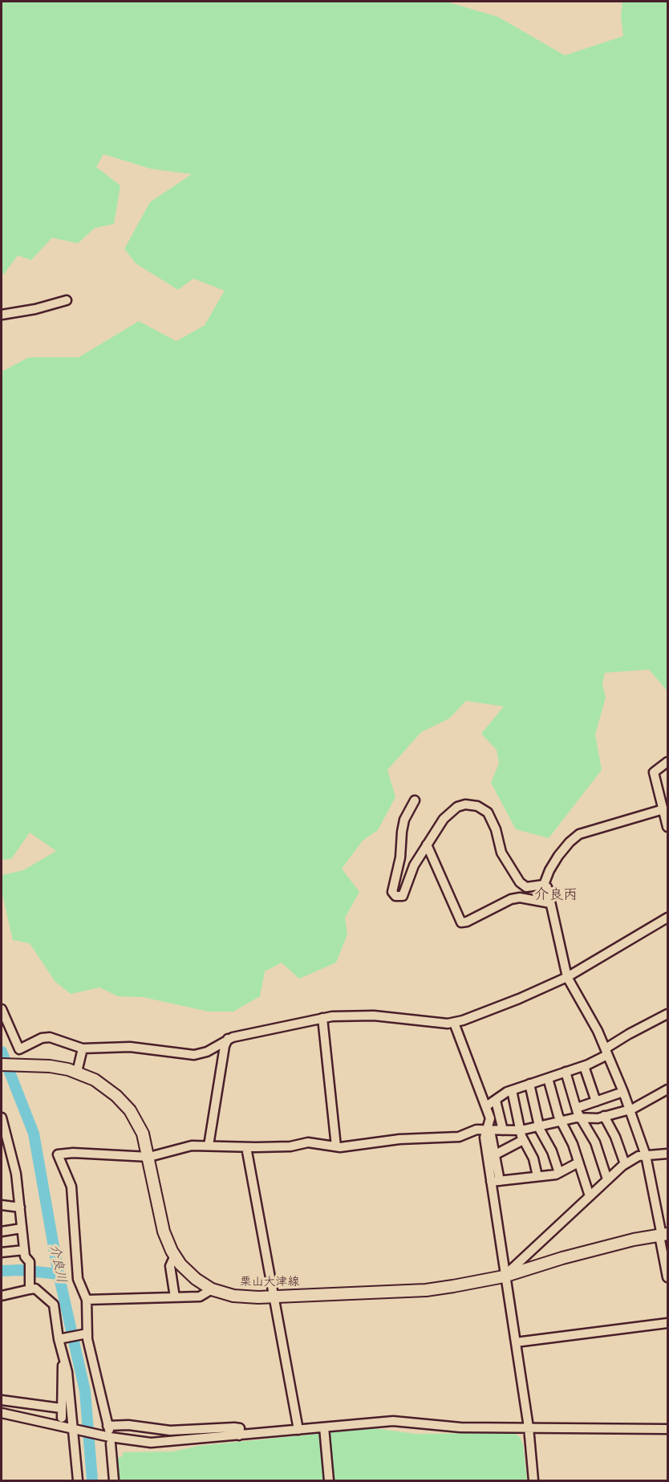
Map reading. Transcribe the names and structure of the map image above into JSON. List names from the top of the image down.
{
  "streets": {
    "main road": ["栗山大津線"]
  },
  "districts": ["介良丙"],
  "water": ["介良川"]
}
